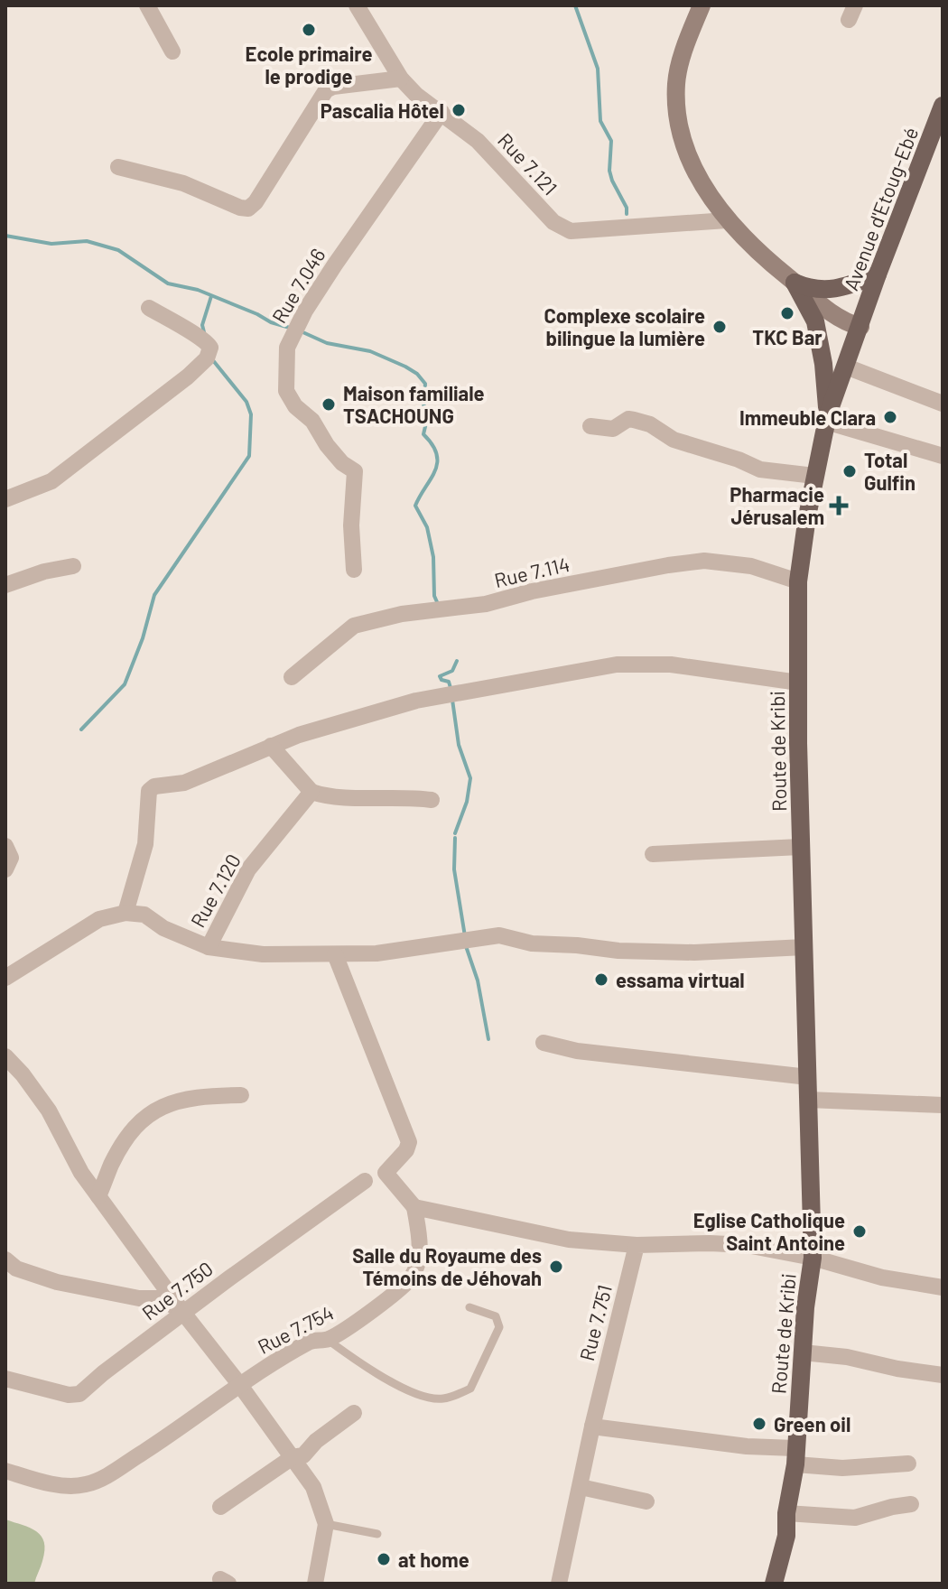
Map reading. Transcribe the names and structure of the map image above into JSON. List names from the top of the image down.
{
  "streets": {
    "main road": ["Avenue d'Etoug-Ebé", "Route de Kribi"],
    "street": [
      "Rue 7.121",
      "Rue 7.046",
      "Rue 7.114",
      "Rue 7.120",
      "Rue 7.750",
      "Rue 7.751",
      "Rue 7.754"
    ]
  },
  "crossings": [
    ["Rue 7.121", "Rue 7.046"],
    ["Avenue d'Etoug-Ebé", "Route de Kribi"],
    ["Rue 7.114", "Route de Kribi"]
  ],
  "places": {
    "other": [
      "Ecole primaire le prodige",
      "Pascalia Hôtel",
      "TKC Bar",
      "Complexe scolaire bilingue la lumière",
      "Maison familiale TSACHOUNG",
      "Immeuble Clara",
      "Total Gulfin",
      "essama virtual",
      "Eglise Catholique Saint Antoine",
      "Salle du Royaume des Témoins de Jéhovah",
      "Green oil",
      "at home"
    ],
    "health": ["Pharmacie Jérusalem"]
  }
}
